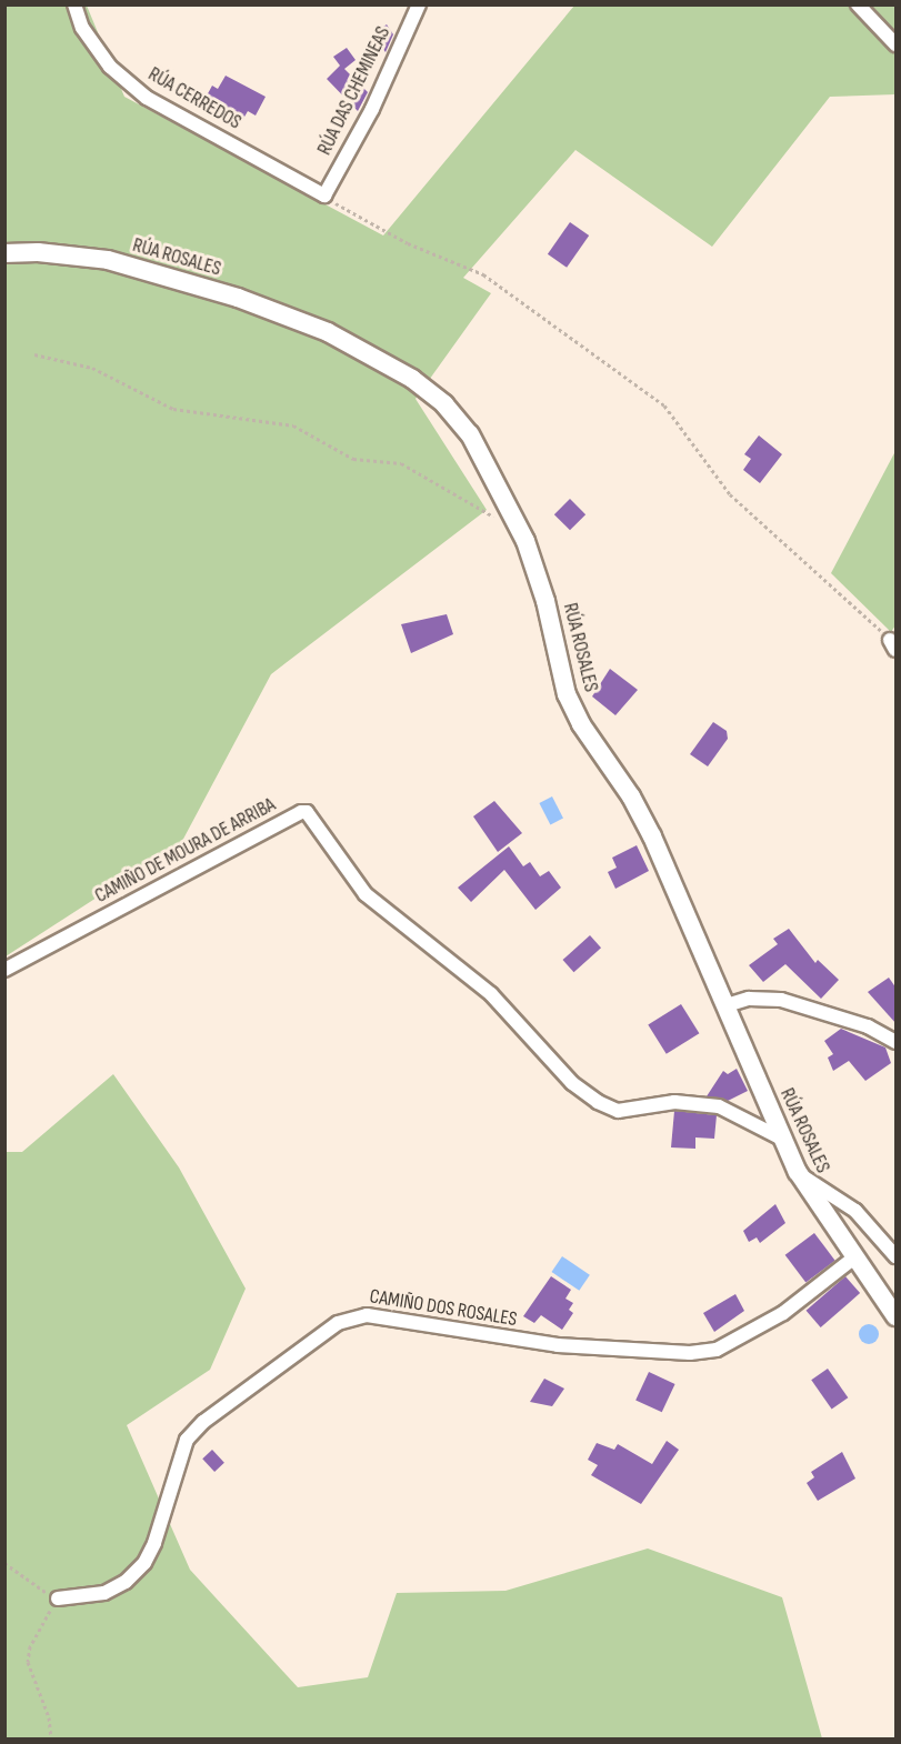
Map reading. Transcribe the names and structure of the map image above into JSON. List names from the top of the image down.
{
  "streets": {
    "street": [
      "RÚA DAS CHEMINEAS",
      "RÚA CERREDOS",
      "RÚA ROSALES",
      "CAMIÑO DE MOURA DE ARRIBA",
      "CAMIÑO DOS ROSALES"
    ]
  },
  "crossings": [
    ["RÚA DAS CHEMINEAS", "RÚA CERREDOS"],
    ["RÚA ROSALES", "CAMIÑO DE MOURA DE ARRIBA"],
    ["RÚA ROSALES", "CAMIÑO DOS ROSALES"]
  ]
}
